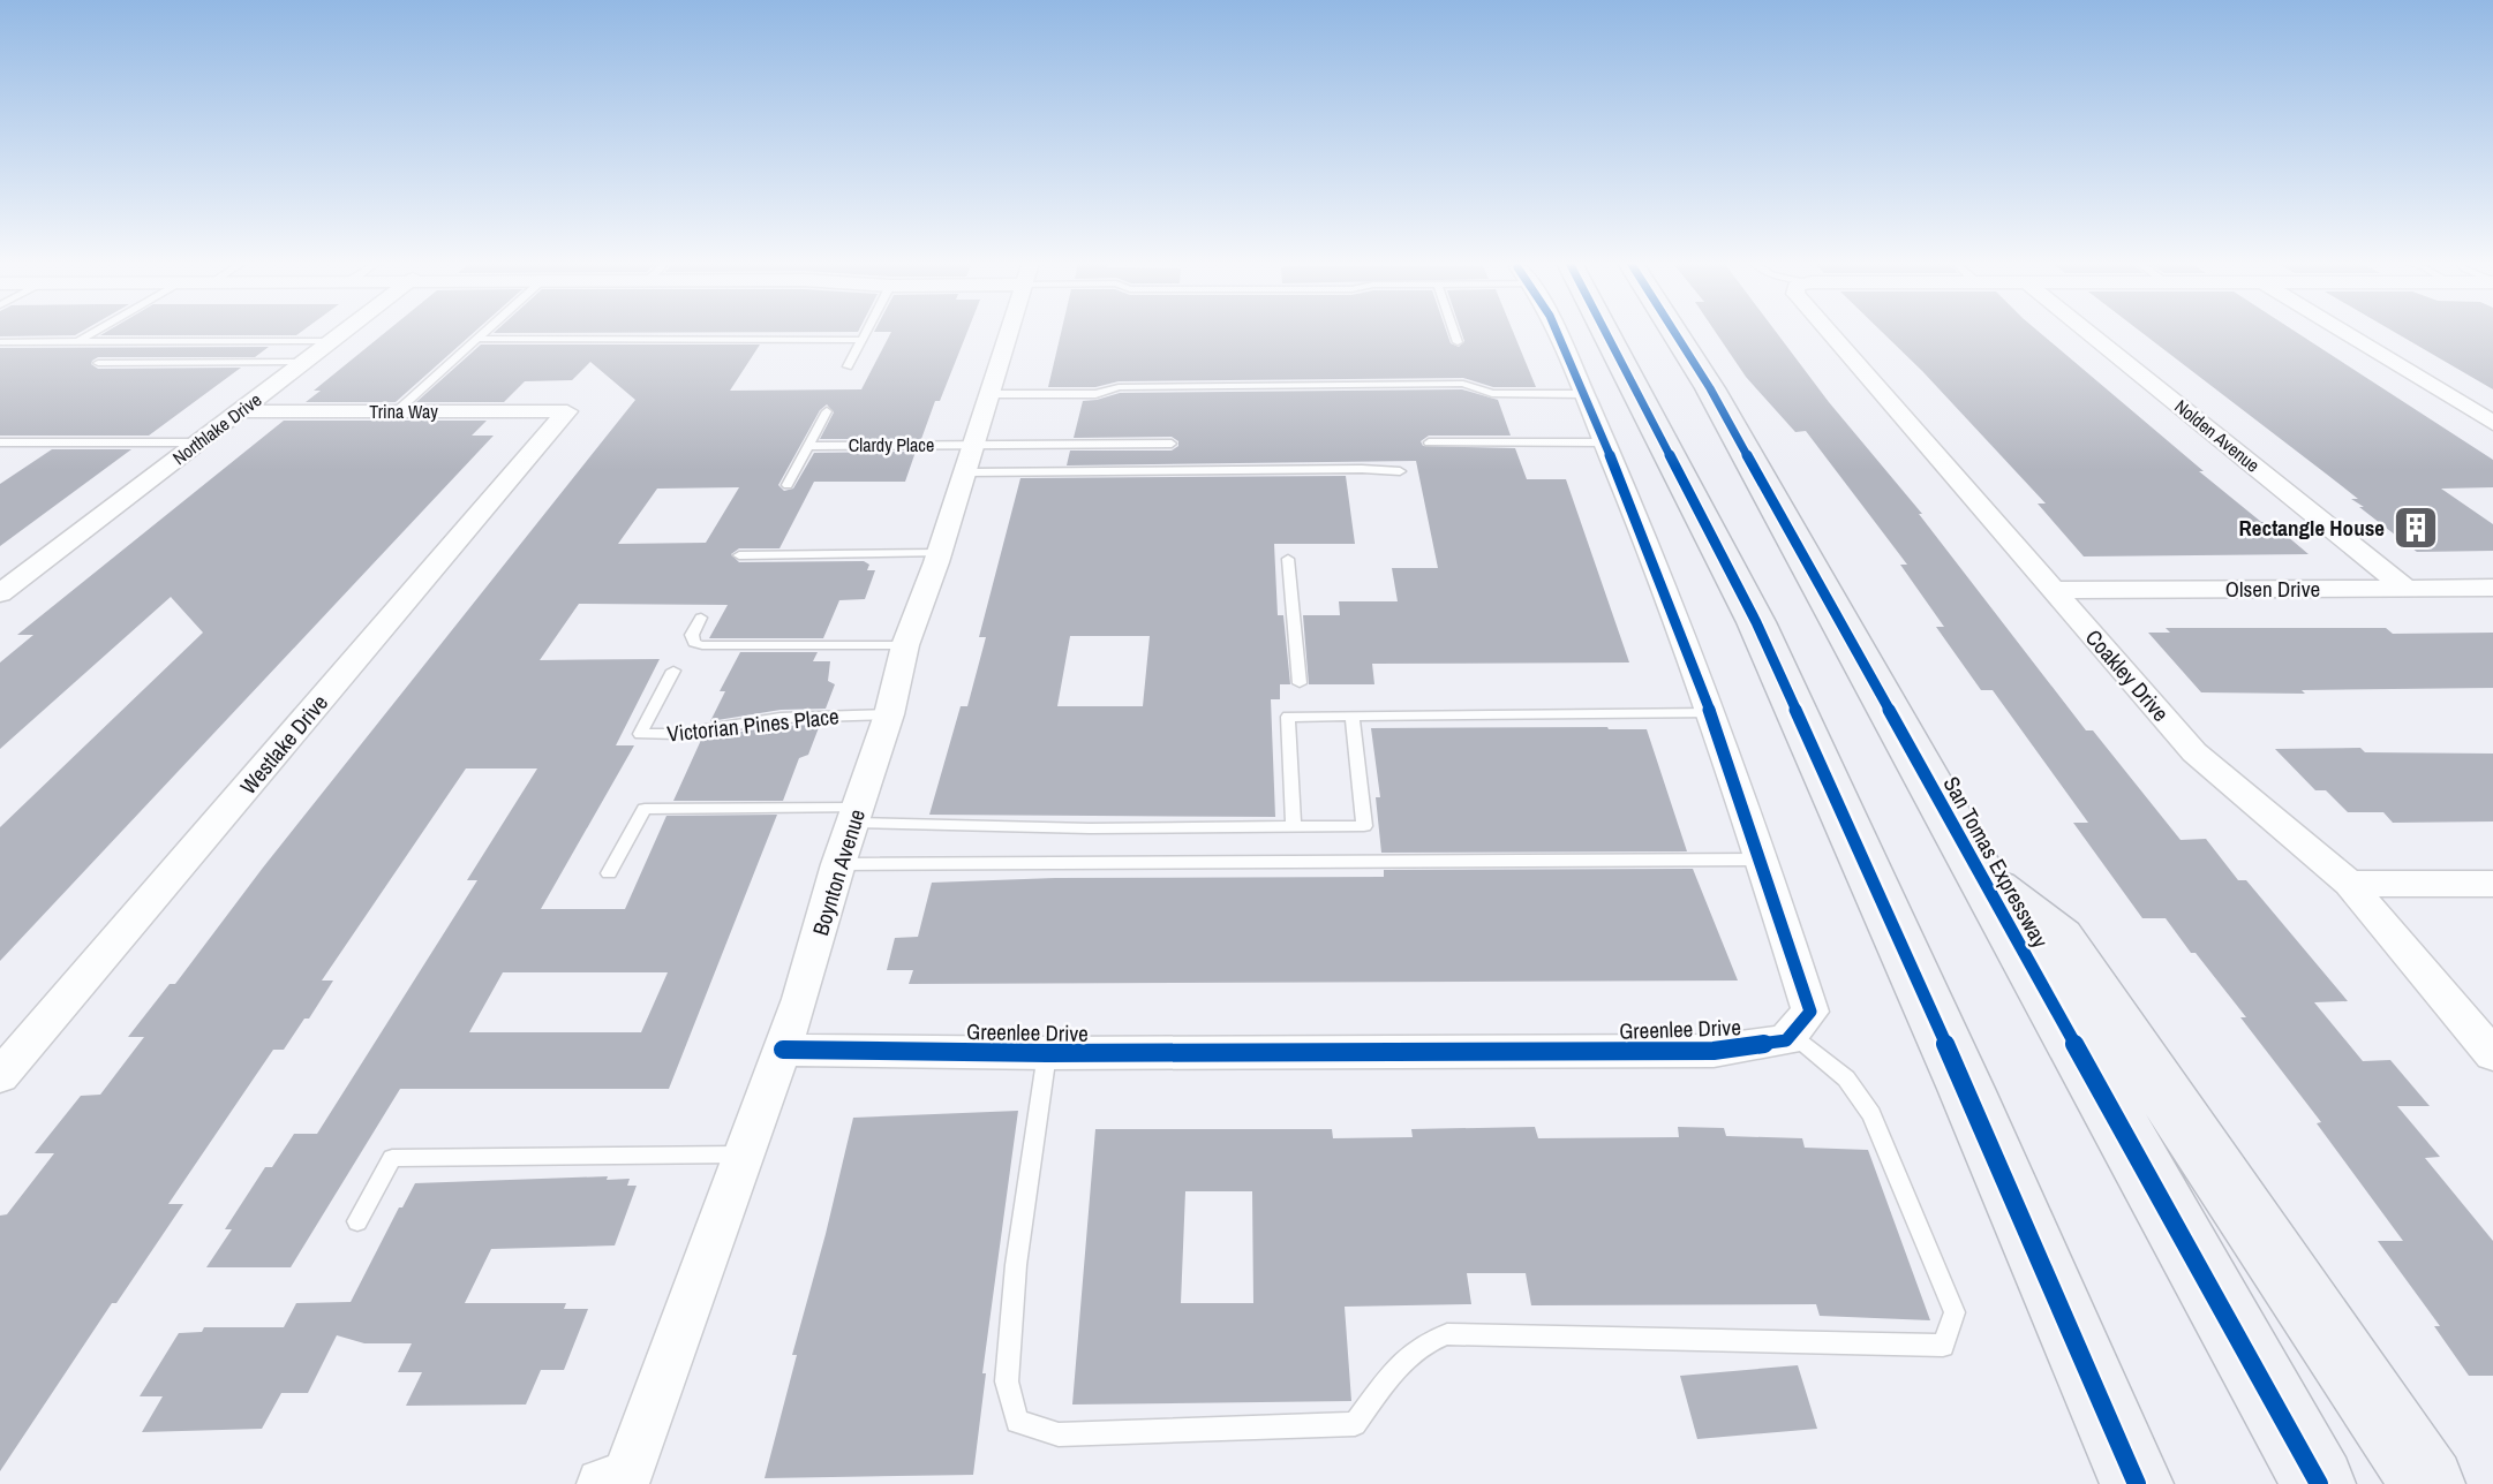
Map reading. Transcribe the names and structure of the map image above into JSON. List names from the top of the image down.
{
  "streets": {
    "highway": ["San Tomas Expressway"],
    "street": [
      "Trina Way",
      "Northlake Drive",
      "Nolden Avenue",
      "Olsen Drive",
      "Coakley Drive",
      "Westlake Drive",
      "Boynton Avenue",
      "Greenlee Drive"
    ],
    "lane": ["Clardy Place", "Victorian Pines Place"]
  },
  "crossings": [
    ["Trina Way", "Northlake Drive"],
    ["Trina Way", "Westlake Drive"],
    ["Nolden Avenue", "Olsen Drive"],
    ["Clardy Place", "Boynton Avenue"],
    ["Olsen Drive", "Coakley Drive"],
    ["Victorian Pines Place", "Boynton Avenue"],
    ["Boynton Avenue", "Greenlee Drive"]
  ],
  "places": {
    "building": ["Rectangle House"]
  }
}
